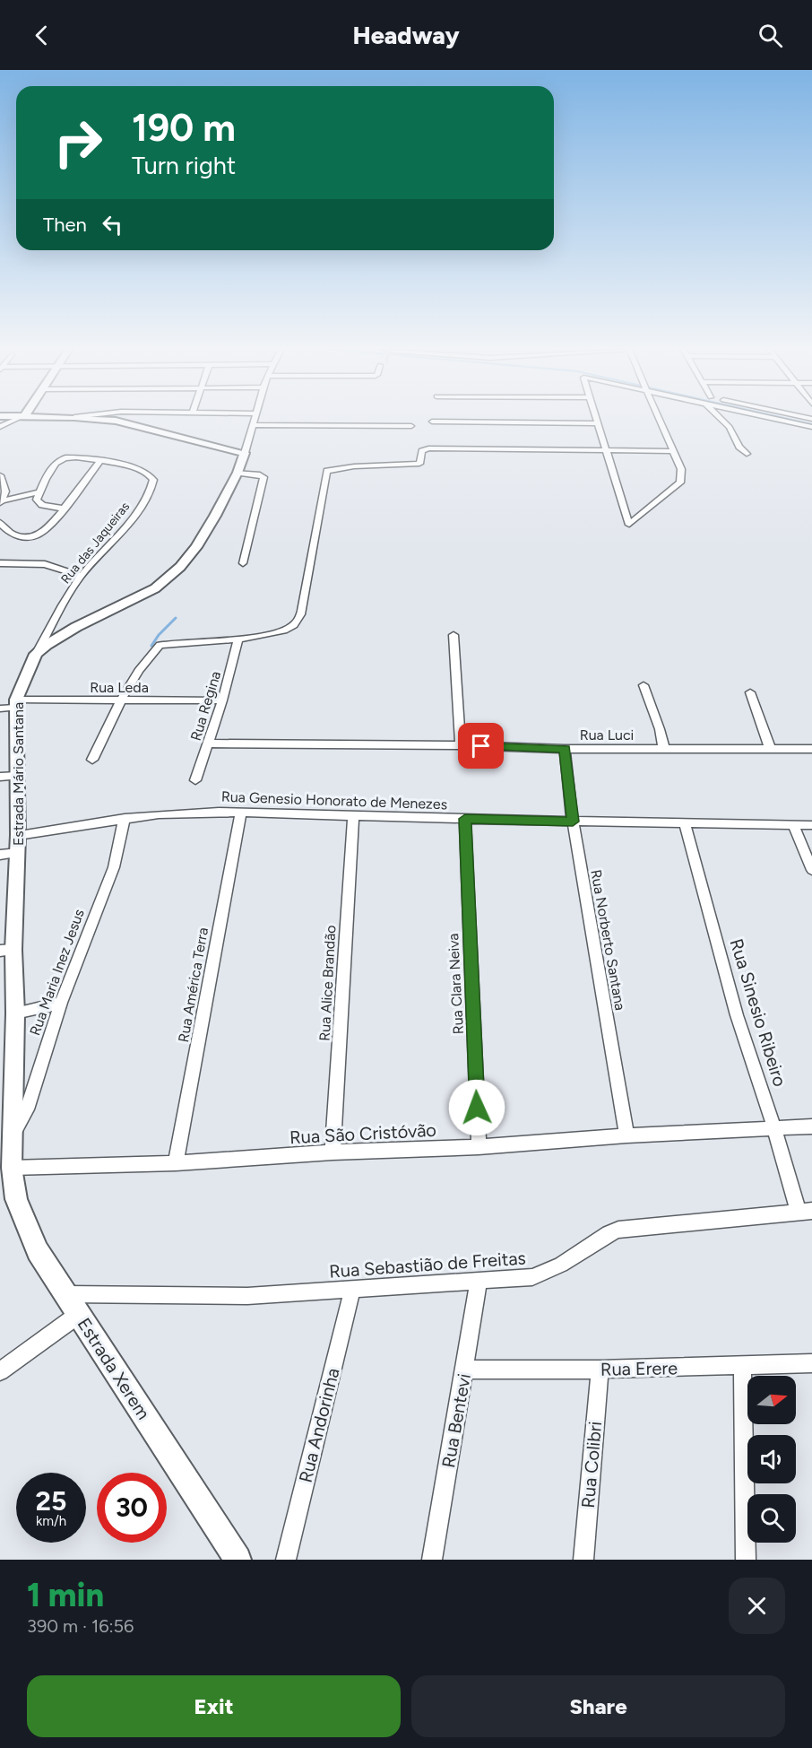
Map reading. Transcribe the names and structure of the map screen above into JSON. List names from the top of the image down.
{
  "streets": {
    "street": [
      "Rua das Jaqueiras",
      "Rua Leda",
      "Rua Regina",
      "Rua Luci",
      "Estrada Mário Santana",
      "Rua Genesio Honorato de Menezes",
      "Rua Norberto Santana",
      "Rua Maria Inez Jesus",
      "Rua Alice Brandão",
      "Rua Clara Neiva",
      "Rua América Terra",
      "Rua Sinesio Ribeiro",
      "Rua São Cristóvão",
      "Rua Sebastião de Freitas",
      "Estrada Xerem",
      "Rua Erere",
      "Rua Bentevi",
      "Rua Andorinha",
      "Rua Colibri"
    ]
  },
  "crossings": [
    ["Rua das Jaqueiras", "Estrada Mário Santana"],
    ["Rua Leda", "Rua Regina"],
    ["Rua Leda", "Estrada Mário Santana"],
    ["Rua Regina", "Rua Luci"],
    ["Rua Luci", "Rua Norberto Santana"],
    ["Estrada Mário Santana", "Rua Genesio Honorato de Menezes"],
    ["Estrada Mário Santana", "Rua Maria Inez Jesus"],
    ["Estrada Mário Santana", "Rua São Cristóvão"],
    ["Estrada Mário Santana", "Estrada Xerem"],
    ["Rua Genesio Honorato de Menezes", "Rua Norberto Santana"],
    ["Rua Genesio Honorato de Menezes", "Rua Maria Inez Jesus"],
    ["Rua Genesio Honorato de Menezes", "Rua Alice Brandão"],
    ["Rua Genesio Honorato de Menezes", "Rua Clara Neiva"],
    ["Rua Genesio Honorato de Menezes", "Rua América Terra"],
    ["Rua Genesio Honorato de Menezes", "Rua Sinesio Ribeiro"],
    ["Rua Norberto Santana", "Rua São Cristóvão"],
    ["Rua Alice Brandão", "Rua São Cristóvão"],
    ["Rua Clara Neiva", "Rua São Cristóvão"],
    ["Rua América Terra", "Rua São Cristóvão"],
    ["Rua Sinesio Ribeiro", "Rua São Cristóvão"],
    ["Rua Sinesio Ribeiro", "Rua Sebastião de Freitas"],
    ["Rua São Cristóvão", "Estrada Xerem"],
    ["Rua Sebastião de Freitas", "Estrada Xerem"],
    ["Rua Sebastião de Freitas", "Rua Bentevi"],
    ["Rua Sebastião de Freitas", "Rua Andorinha"],
    ["Rua Erere", "Rua Bentevi"],
    ["Rua Erere", "Rua Colibri"]
  ],
  "north": "right",
  "page": {
    "header": "Headway",
    "turn": ["190 m", "Turn right"],
    "then": "Then",
    "speed": "25 km/h",
    "limit": "30",
    "heading": ["1 min", "390 m · 16:56"],
    "buttons": ["Exit", "Share"]
  }
}
